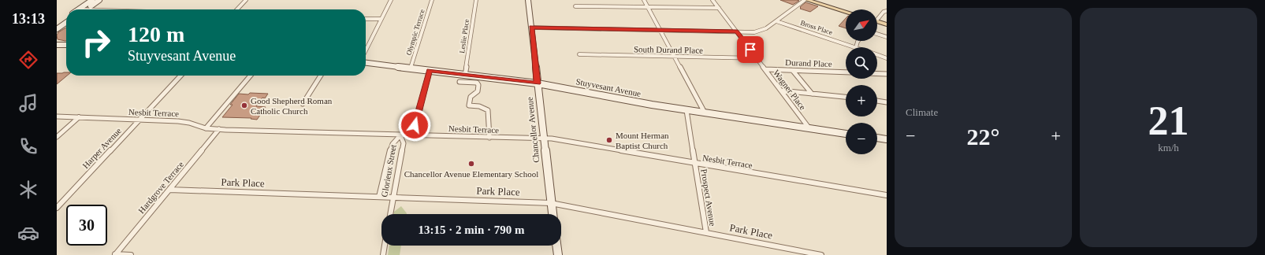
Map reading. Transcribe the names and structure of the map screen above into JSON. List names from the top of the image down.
{
  "streets": {
    "main road": ["Stuyvesant Avenue", "Chancellor Avenue"],
    "street": [
      "Bross Place",
      "Olympic Terrace",
      "Leslie Place",
      "South Durand Place",
      "Durand Place",
      "Wagner Place",
      "Nesbit Terrace",
      "Harper Avenue",
      "Glorieux Street",
      "Park Place",
      "Hardgrove Terrace",
      "Prospect Avenue"
    ]
  },
  "crossings": [
    ["Olympic Terrace", "Stuyvesant Avenue"],
    ["Leslie Place", "Stuyvesant Avenue"],
    ["South Durand Place", "Wagner Place"],
    ["Durand Place", "Wagner Place"],
    ["Stuyvesant Avenue", "Wagner Place"],
    ["Stuyvesant Avenue", "Chancellor Avenue"],
    ["Stuyvesant Avenue", "Prospect Avenue"],
    ["Nesbit Terrace", "Chancellor Avenue"],
    ["Nesbit Terrace", "Harper Avenue"],
    ["Nesbit Terrace", "Glorieux Street"],
    ["Nesbit Terrace", "Hardgrove Terrace"],
    ["Nesbit Terrace", "Prospect Avenue"],
    ["Chancellor Avenue", "Park Place"],
    ["Glorieux Street", "Park Place"],
    ["Park Place", "Hardgrove Terrace"],
    ["Park Place", "Prospect Avenue"]
  ],
  "places": ["Good Shepherd Roman Catholic Church", "Mount Herman Baptist Church", "Chancellor Avenue Elementary School"],
  "north": "top right",
  "page": {
    "tabs": "13:13",
    "tile": [
      "Climate",
      ["21", "km/h"]
    ],
    "map_buttons": ["+", "−"],
    "turn": ["120 m", "Stuyvesant Avenue"],
    "heat": ["−", "22°", "+"],
    "limit": "30",
    "trip": "13:15 · 2 min · 790 m"
  }
}
